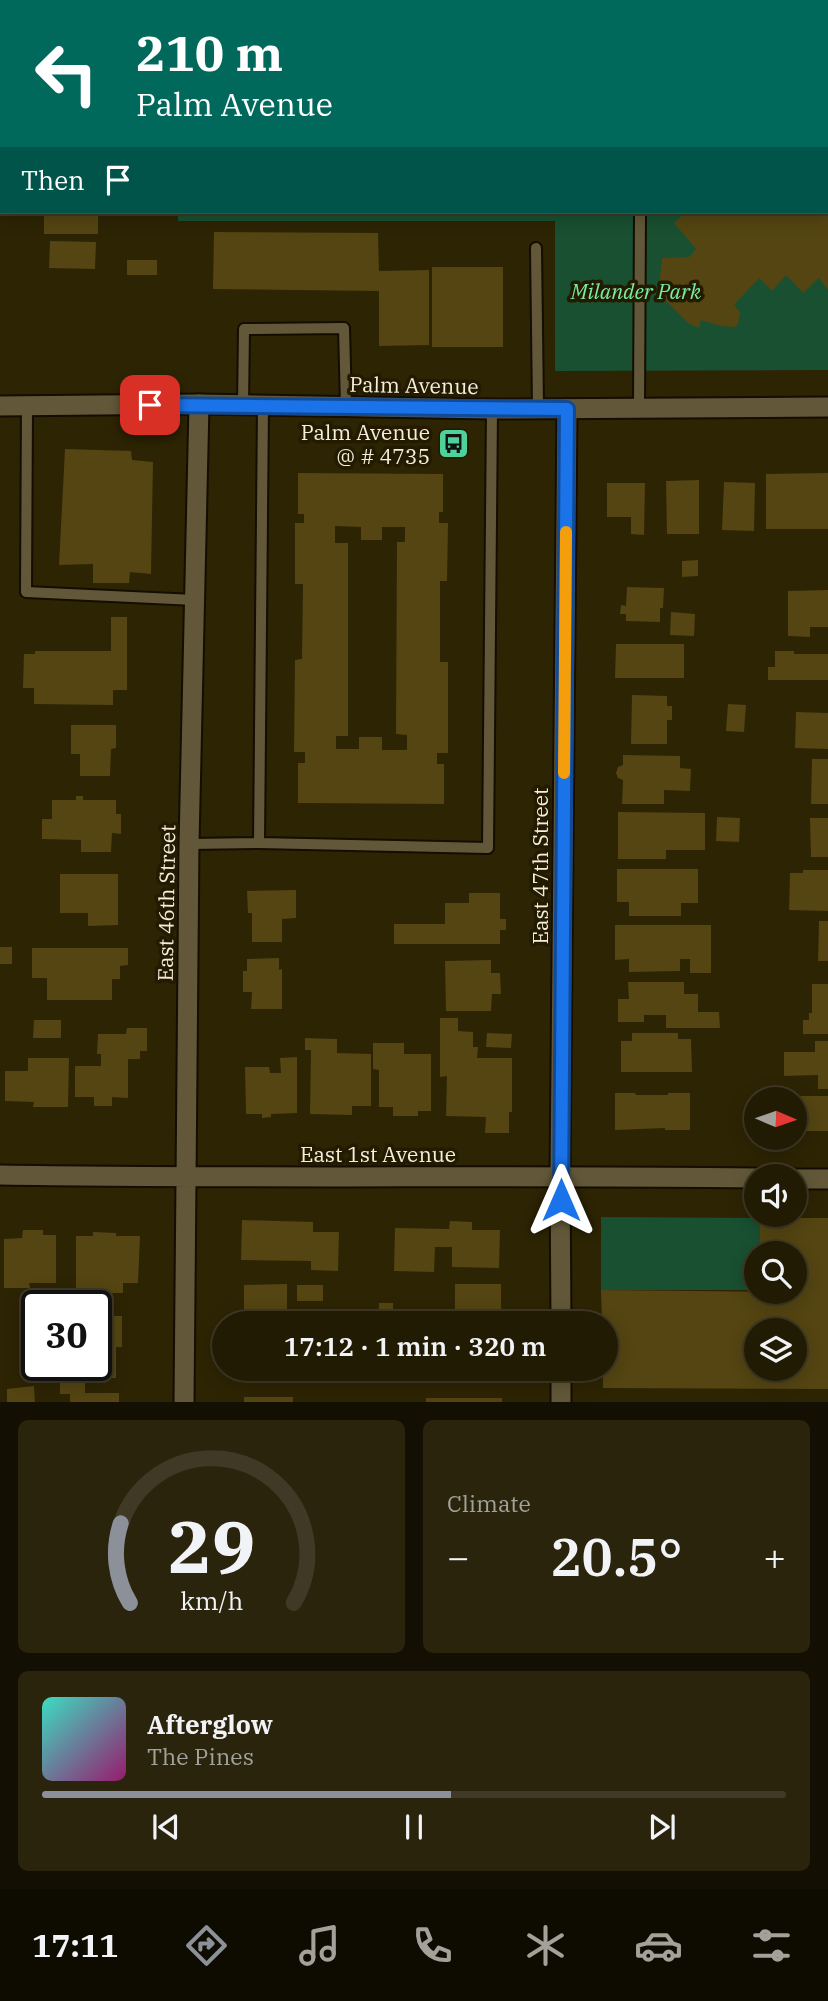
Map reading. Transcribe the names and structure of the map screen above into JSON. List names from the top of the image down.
{
  "streets": {
    "street": [
      "Palm Avenue",
      "East 47th Street",
      "East 46th Street",
      "East 1st Avenue"
    ]
  },
  "crossings": [
    ["Palm Avenue", "East 47th Street"],
    ["Palm Avenue", "East 46th Street"],
    ["East 47th Street", "East 1st Avenue"],
    ["East 46th Street", "East 1st Avenue"]
  ],
  "parks": ["Milander Park"],
  "places": {
    "bus stop": ["Palm Avenue @ # 4735"]
  },
  "north": "right",
  "page": {
    "turn": ["210 m", "Palm Avenue"],
    "then": "Then",
    "limit": "30",
    "trip": "17:12 · 1 min · 320 m",
    "tile": "Climate",
    "heat": ["−", "20.5°", "+"],
    "song": ["Afterglow", "The Pines"],
    "tabs": "17:11",
    "gauge": ["29", "km/h"]
  }
}
